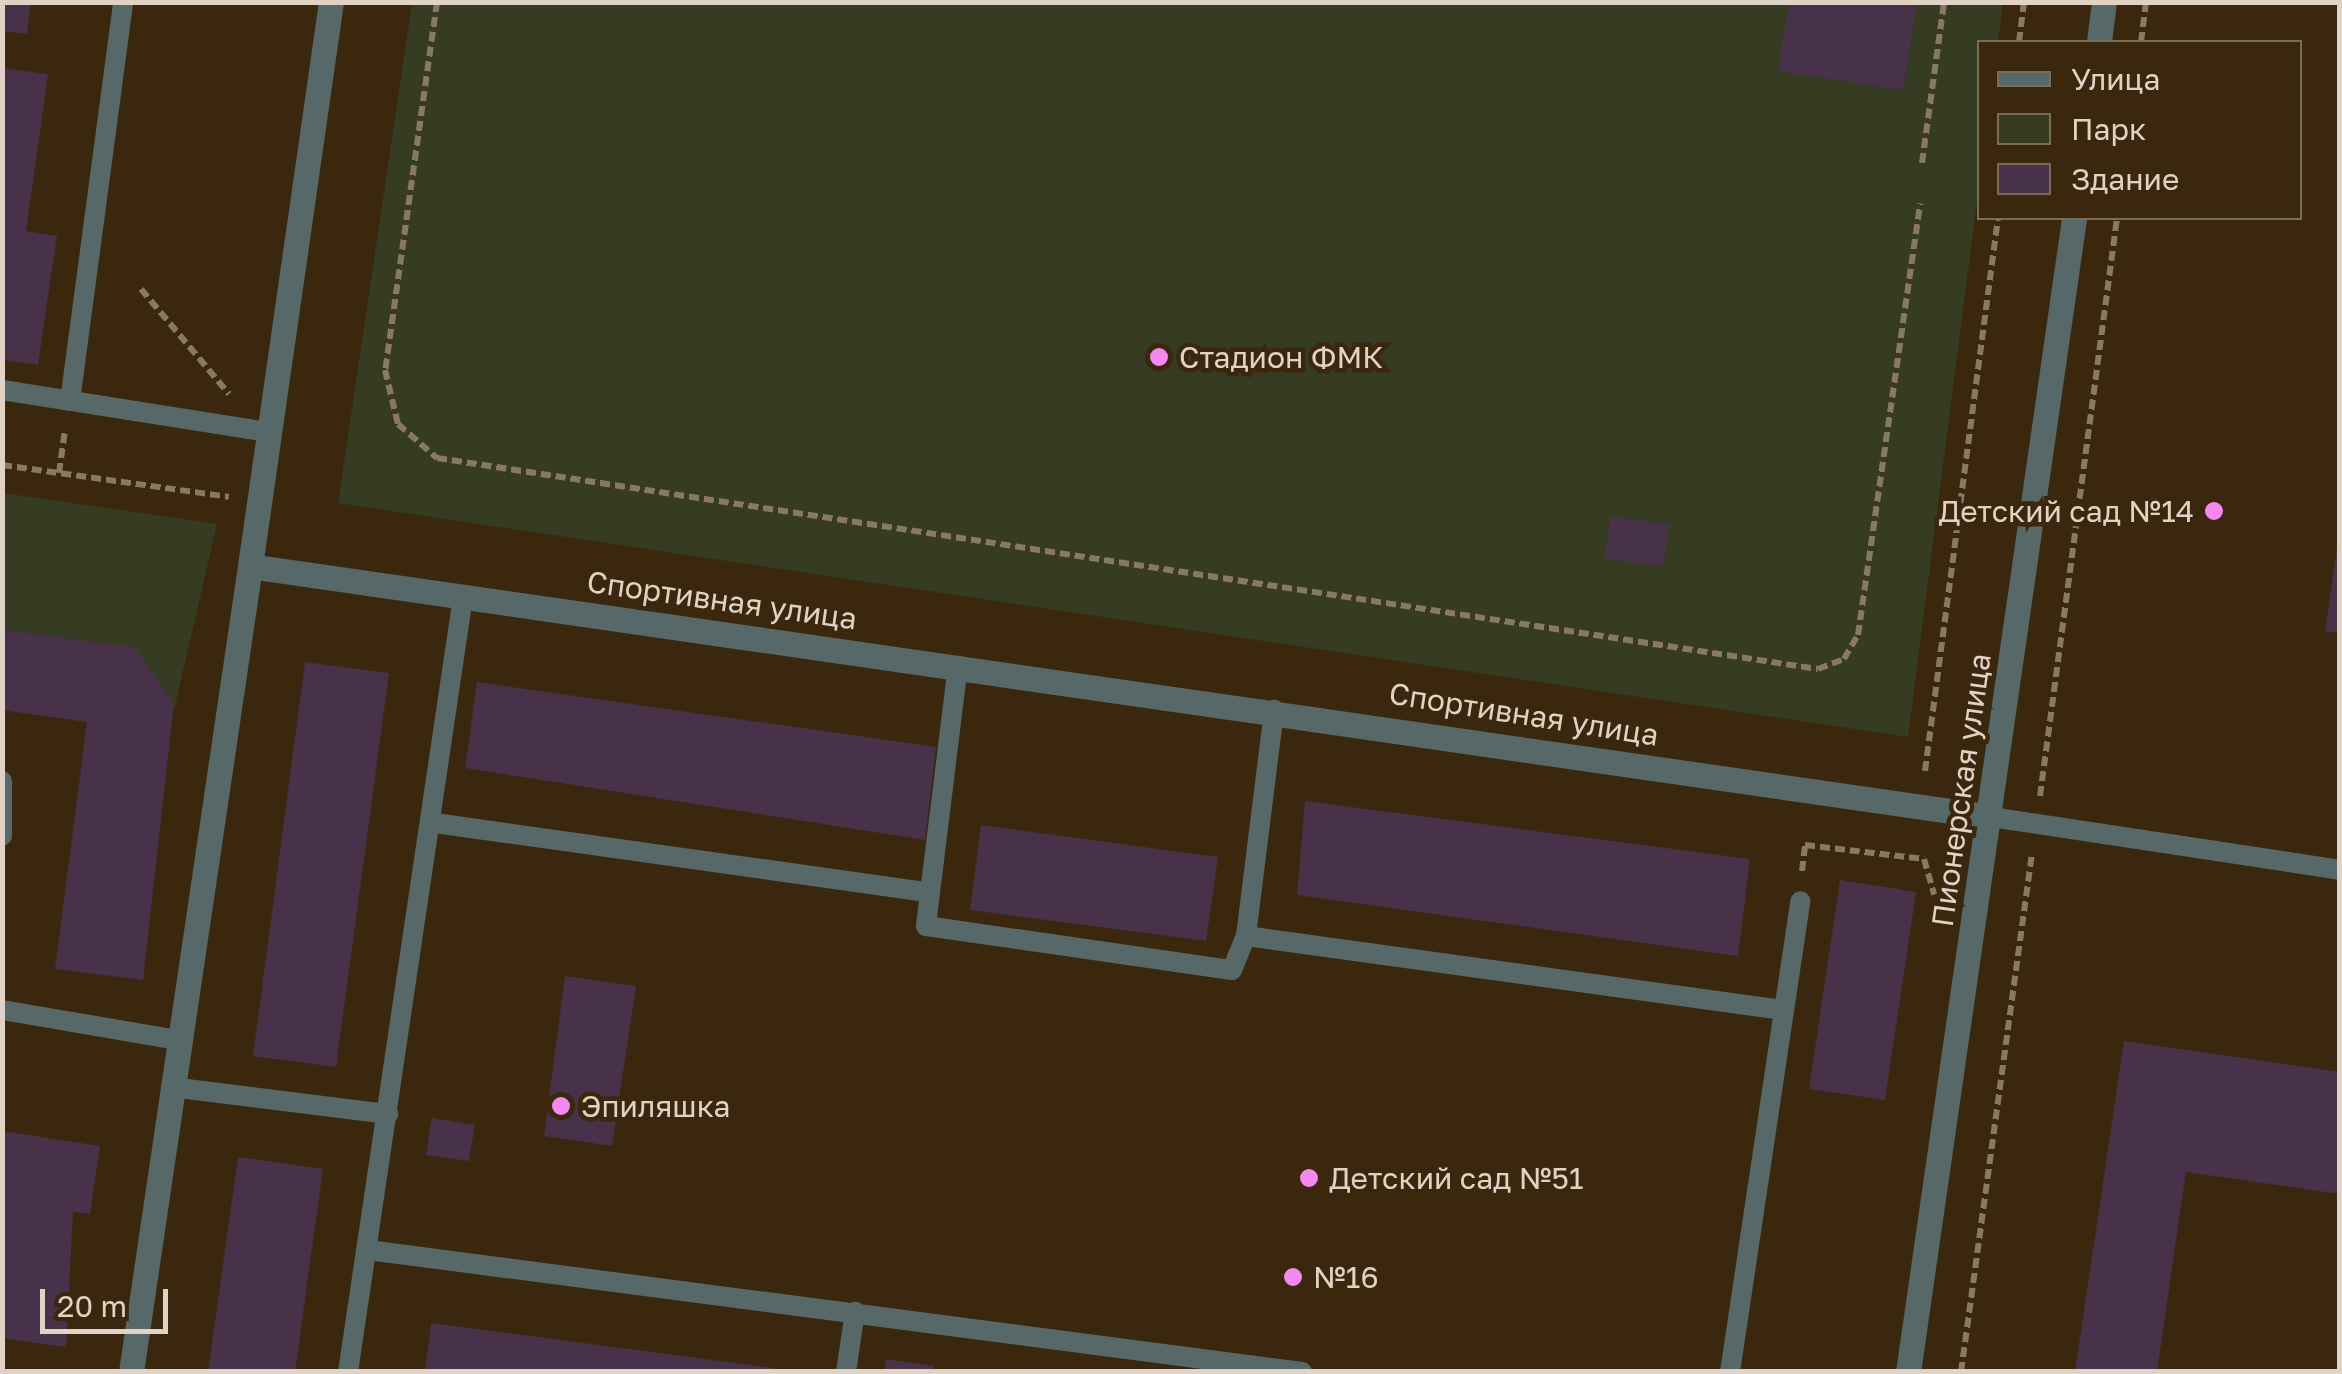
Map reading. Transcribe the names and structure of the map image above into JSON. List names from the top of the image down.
{
  "streets": {
    "street": ["Спортивная улица", "Пионерская улица"]
  },
  "crossings": [
    ["Спортивная улица", "Пионерская улица"]
  ],
  "places": [
    "Стадион ФМК",
    "Детский сад №14",
    "Эпиляшка",
    "Детский сад №51",
    "№16"
  ],
  "legend": ["Улица", "Парк", "Здание"],
  "scale_bar": "20 m"
}
